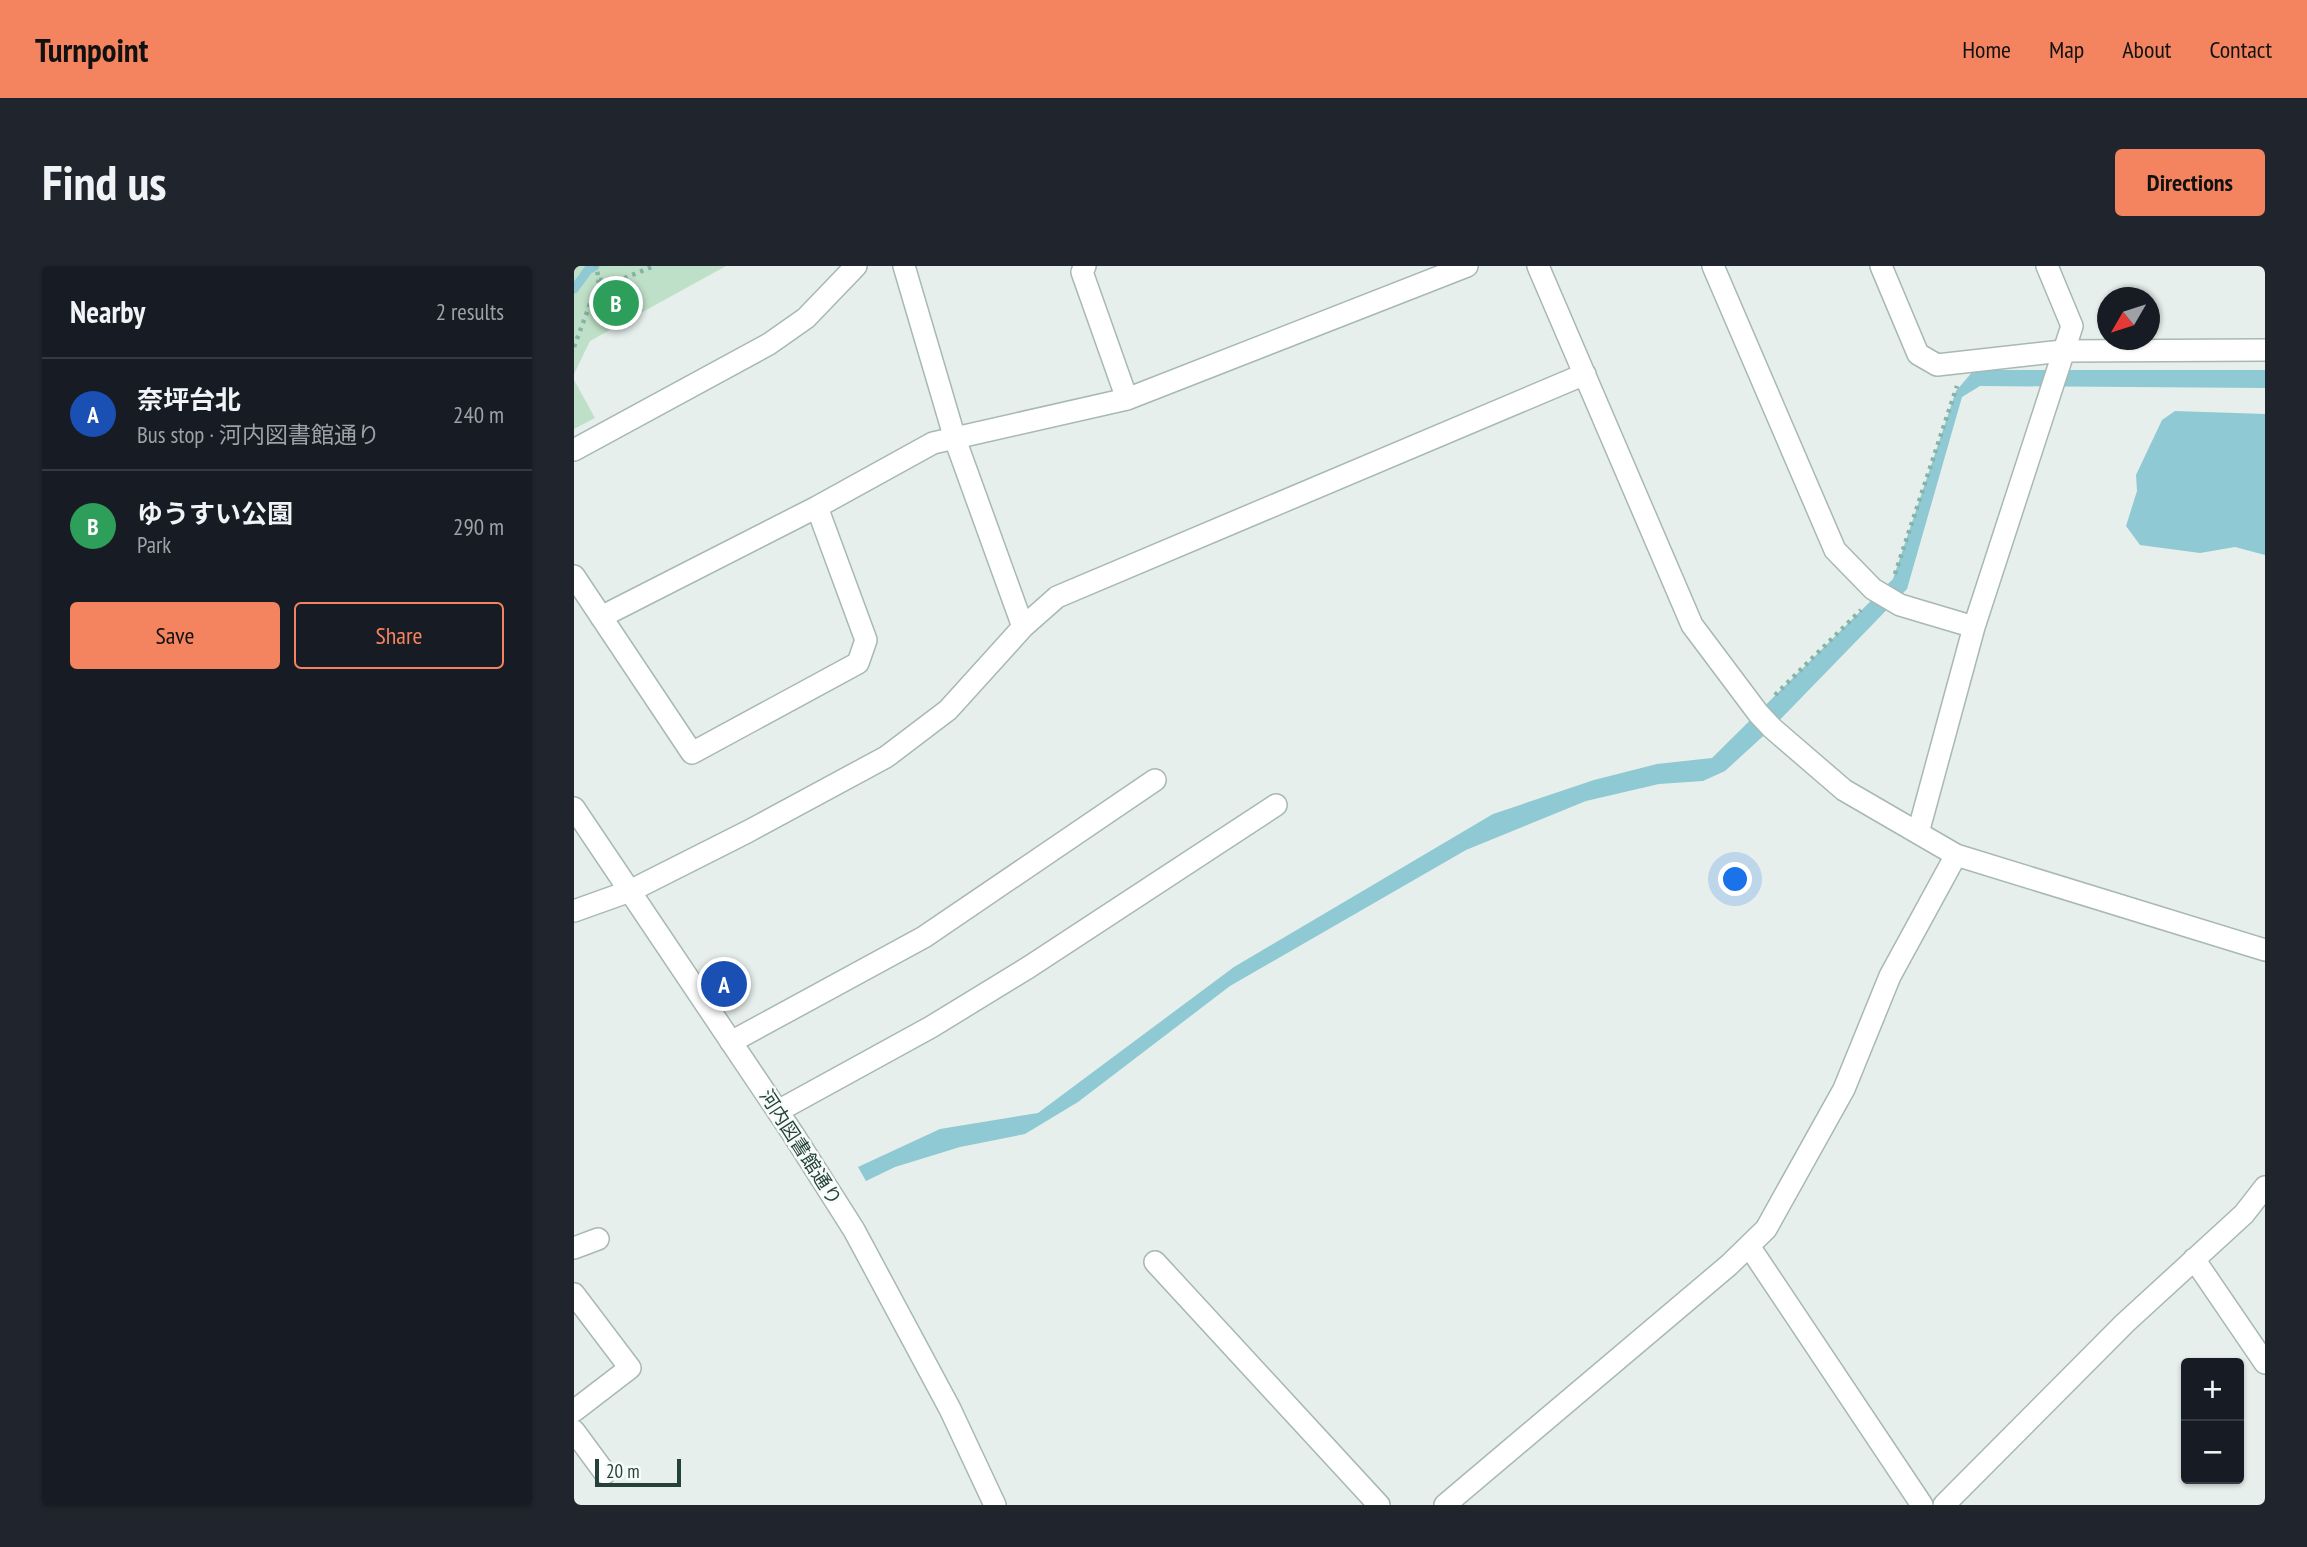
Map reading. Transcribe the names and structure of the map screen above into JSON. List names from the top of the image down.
{
  "streets": {
    "street": ["河内図書館通り"]
  },
  "scale_bar": "20 m",
  "north": "bottom left",
  "page": {
    "header": "Turnpoint",
    "nav": [
      "Home",
      "Map",
      "About",
      "Contact"
    ],
    "buttons": [
      "Directions",
      ["Save", "Share"]
    ],
    "title": "Find us",
    "heading": ["Nearby", "2 results"],
    "pins": ["B", "A"],
    "list": [
      {
        "mark": "A",
        "name": "奈坪台北",
        "note": "Bus stop · 河内図書館通り",
        "value": "240 m"
      },
      {
        "mark": "B",
        "name": "ゆうすい公園",
        "note": "Park",
        "value": "290 m"
      }
    ],
    "map_buttons": ["+", "−"],
    "scale": "20 m"
  }
}
